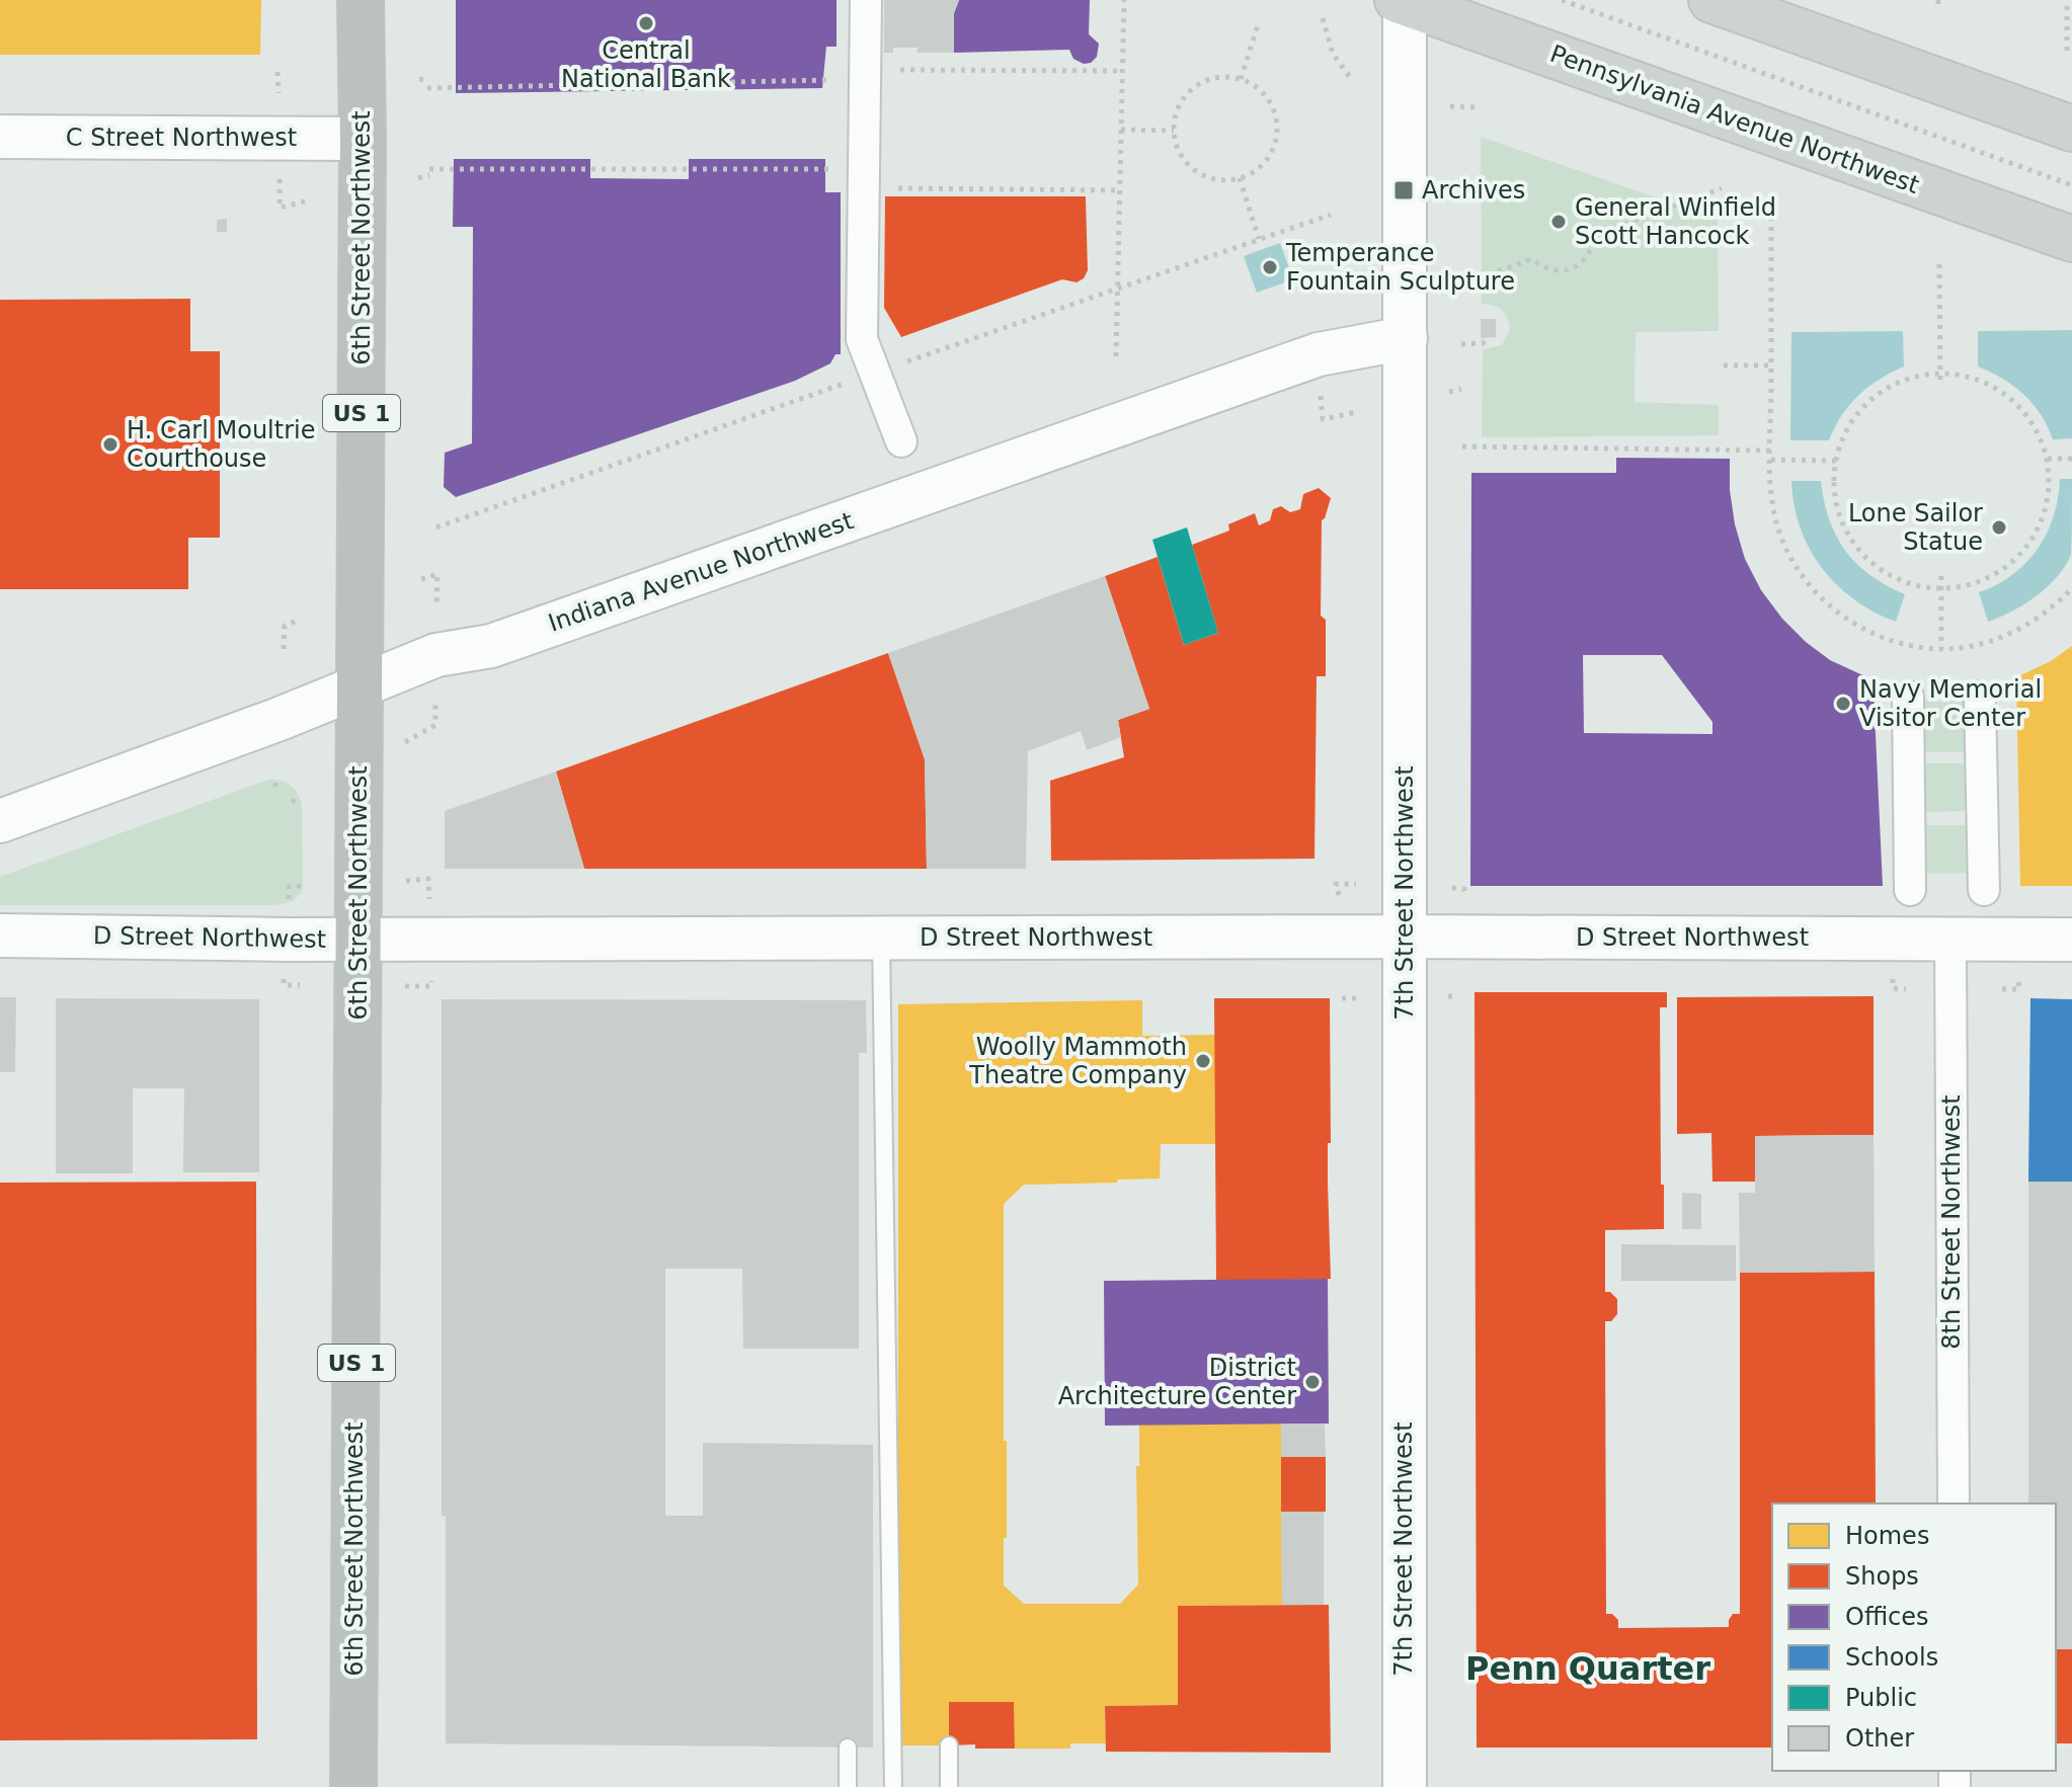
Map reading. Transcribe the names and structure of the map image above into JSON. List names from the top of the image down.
{
  "streets": {
    "highway": ["6th Street Northwest", "US 1"],
    "main road": ["Pennsylvania Avenue Northwest"],
    "street": [
      "C Street Northwest",
      "Indiana Avenue Northwest",
      "7th Street Northwest",
      "D Street Northwest",
      "8th Street Northwest"
    ]
  },
  "crossings": [
    ["Pennsylvania Avenue Northwest", "7th Street Northwest"],
    ["C Street Northwest", "6th Street Northwest"],
    ["6th Street Northwest", "Indiana Avenue Northwest"],
    ["6th Street Northwest", "D Street Northwest"],
    ["Indiana Avenue Northwest", "7th Street Northwest"],
    ["7th Street Northwest", "D Street Northwest"],
    ["D Street Northwest", "8th Street Northwest"]
  ],
  "districts": ["Penn Quarter"],
  "places": {
    "other": [
      "Central National Bank",
      "General Winfield Scott Hancock",
      "Temperance Fountain Sculpture",
      "H. Carl Moultrie Courthouse",
      "Lone Sailor Statue",
      "Navy Memorial Visitor Center",
      "Woolly Mammoth Theatre Company",
      "District Architecture Center"
    ],
    "transit": ["Archives"]
  },
  "legend": [
    "Homes",
    "Shops",
    "Offices",
    "Schools",
    "Public",
    "Other"
  ]
}
